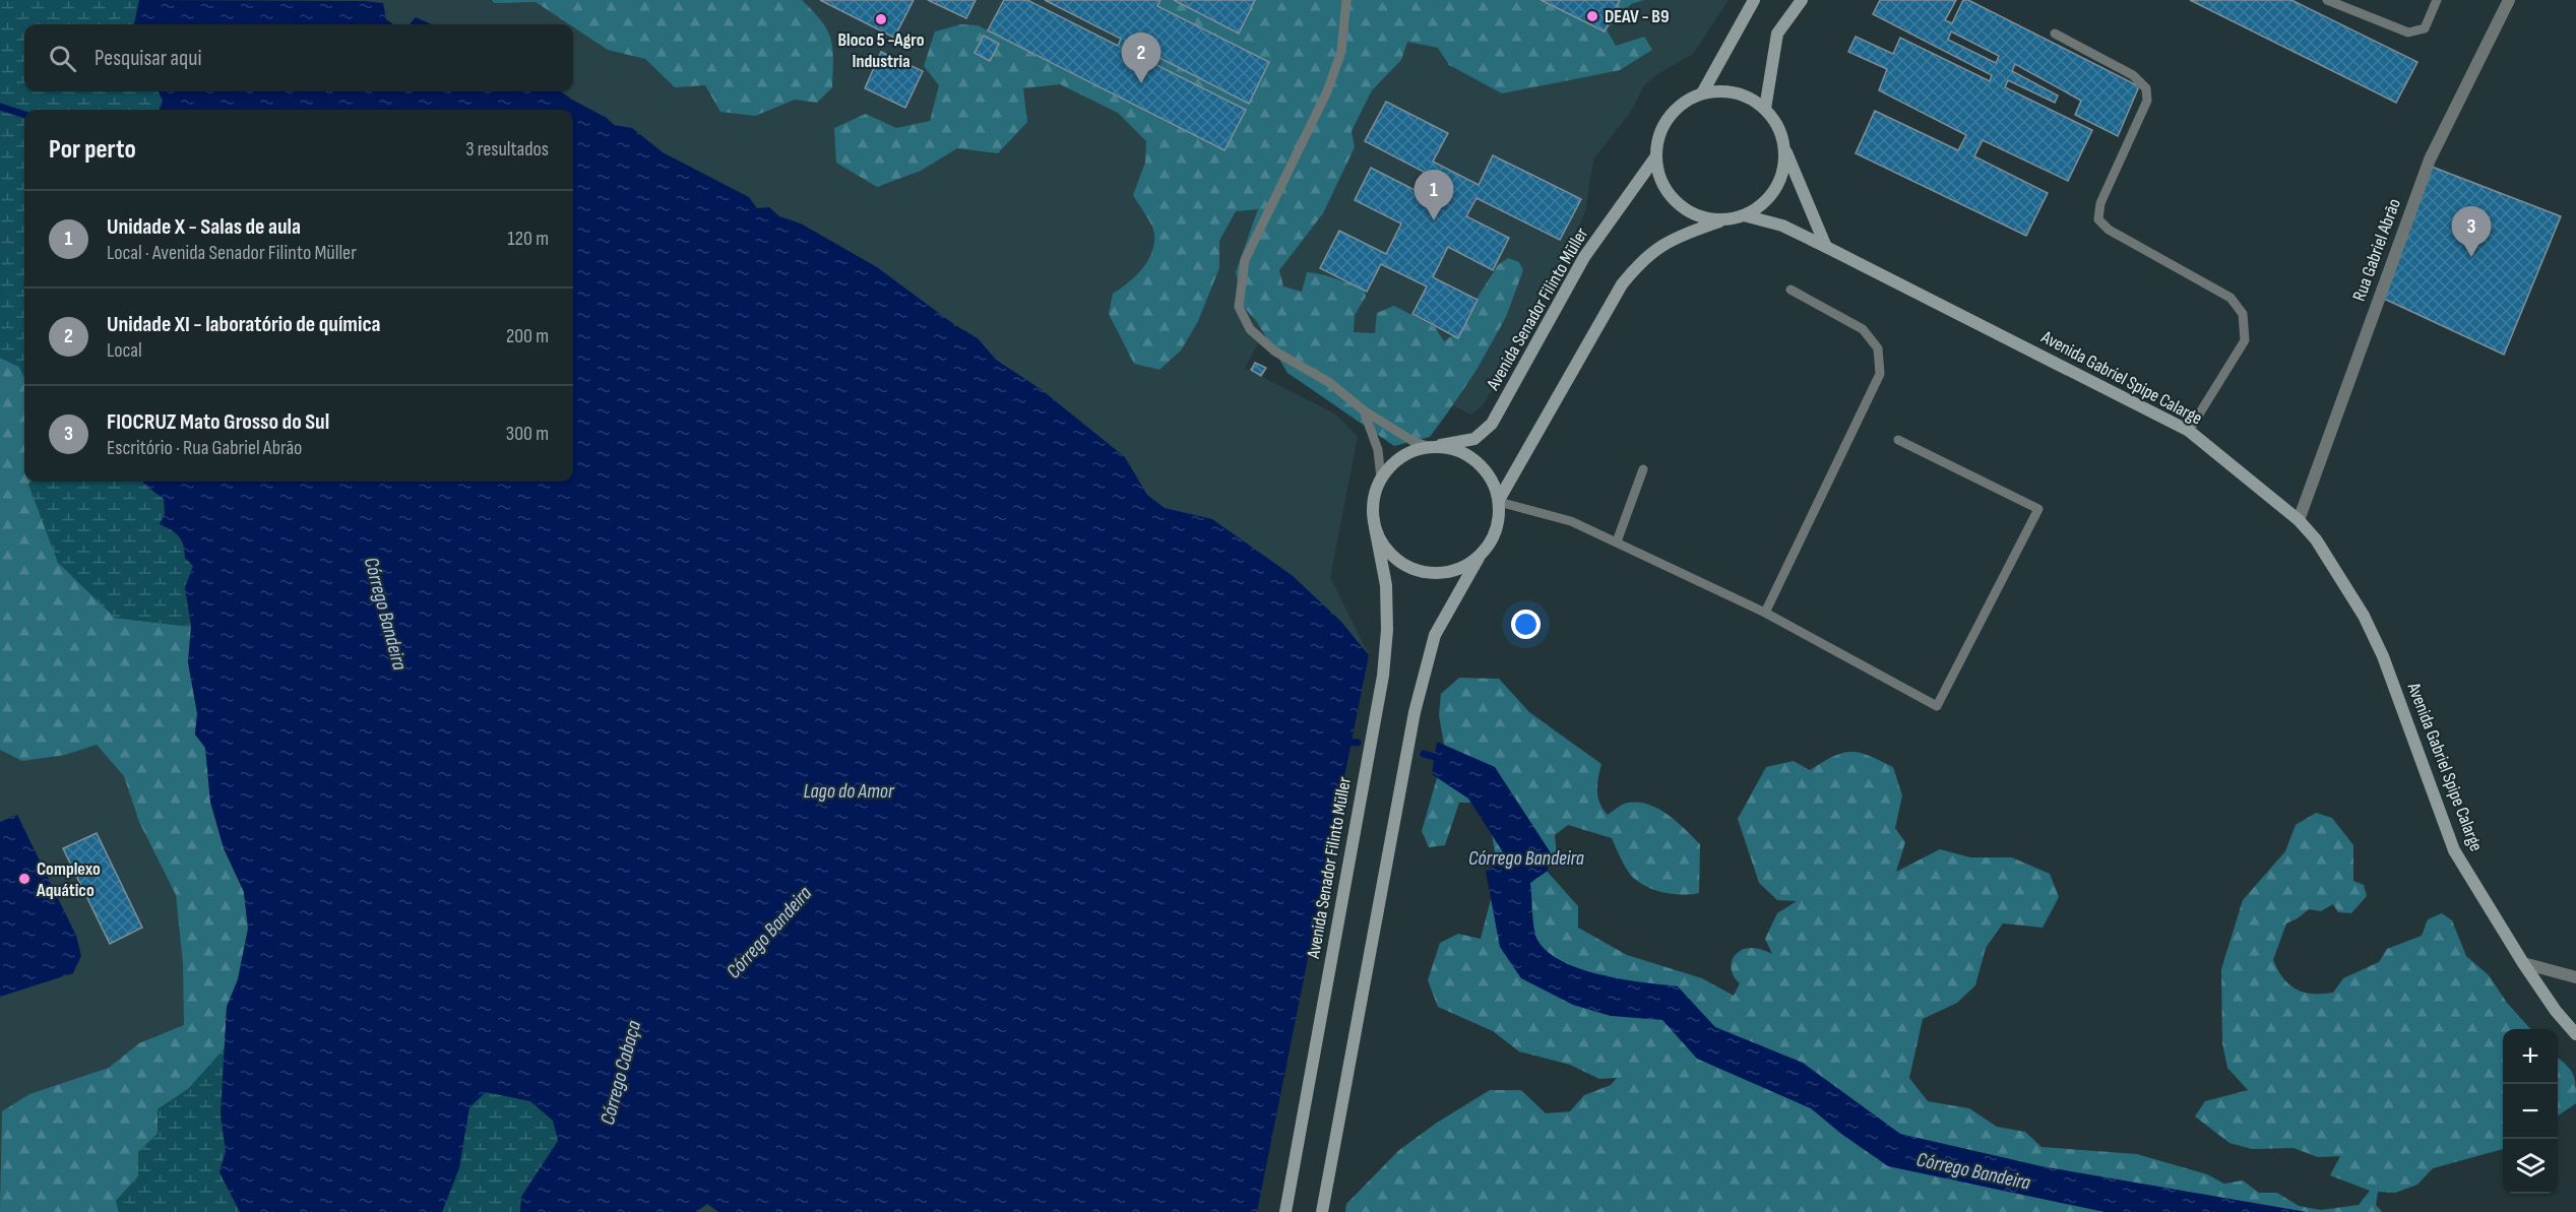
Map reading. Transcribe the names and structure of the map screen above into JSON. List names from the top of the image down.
{
  "streets": {
    "main road": ["Avenida Senador Filinto Müller", "Avenida Gabriel Spipe Calarge"],
    "street": ["Rua Gabriel Abrão"]
  },
  "crossings": [
    ["Rua Gabriel Abrão", "Avenida Gabriel Spipe Calarge"],
    ["Avenida Senador Filinto Müller", "Avenida Gabriel Spipe Calarge"]
  ],
  "water": ["Córrego Bandeira", "Lago do Amor", "Córrego Cabaça"],
  "places": ["DEAV - B9", "Bloco 5 -Agro Industria", "Complexo Aquático"],
  "page": {
    "search": "Pesquisar aqui",
    "pins": ["2", "1", "3"],
    "heading": ["Por perto", "3 resultados"],
    "list": [
      {
        "mark": "1",
        "name": "Unidade X - Salas de aula",
        "note": "Local · Avenida Senador Filinto Müller",
        "value": "120 m"
      },
      {
        "mark": "2",
        "name": "Unidade XI - laboratório de química",
        "note": "Local",
        "value": "200 m"
      },
      {
        "mark": "3",
        "name": "FIOCRUZ Mato Grosso do Sul",
        "note": "Escritório · Rua Gabriel Abrão",
        "value": "300 m"
      }
    ],
    "map_buttons": ["+", "−"]
  }
}
